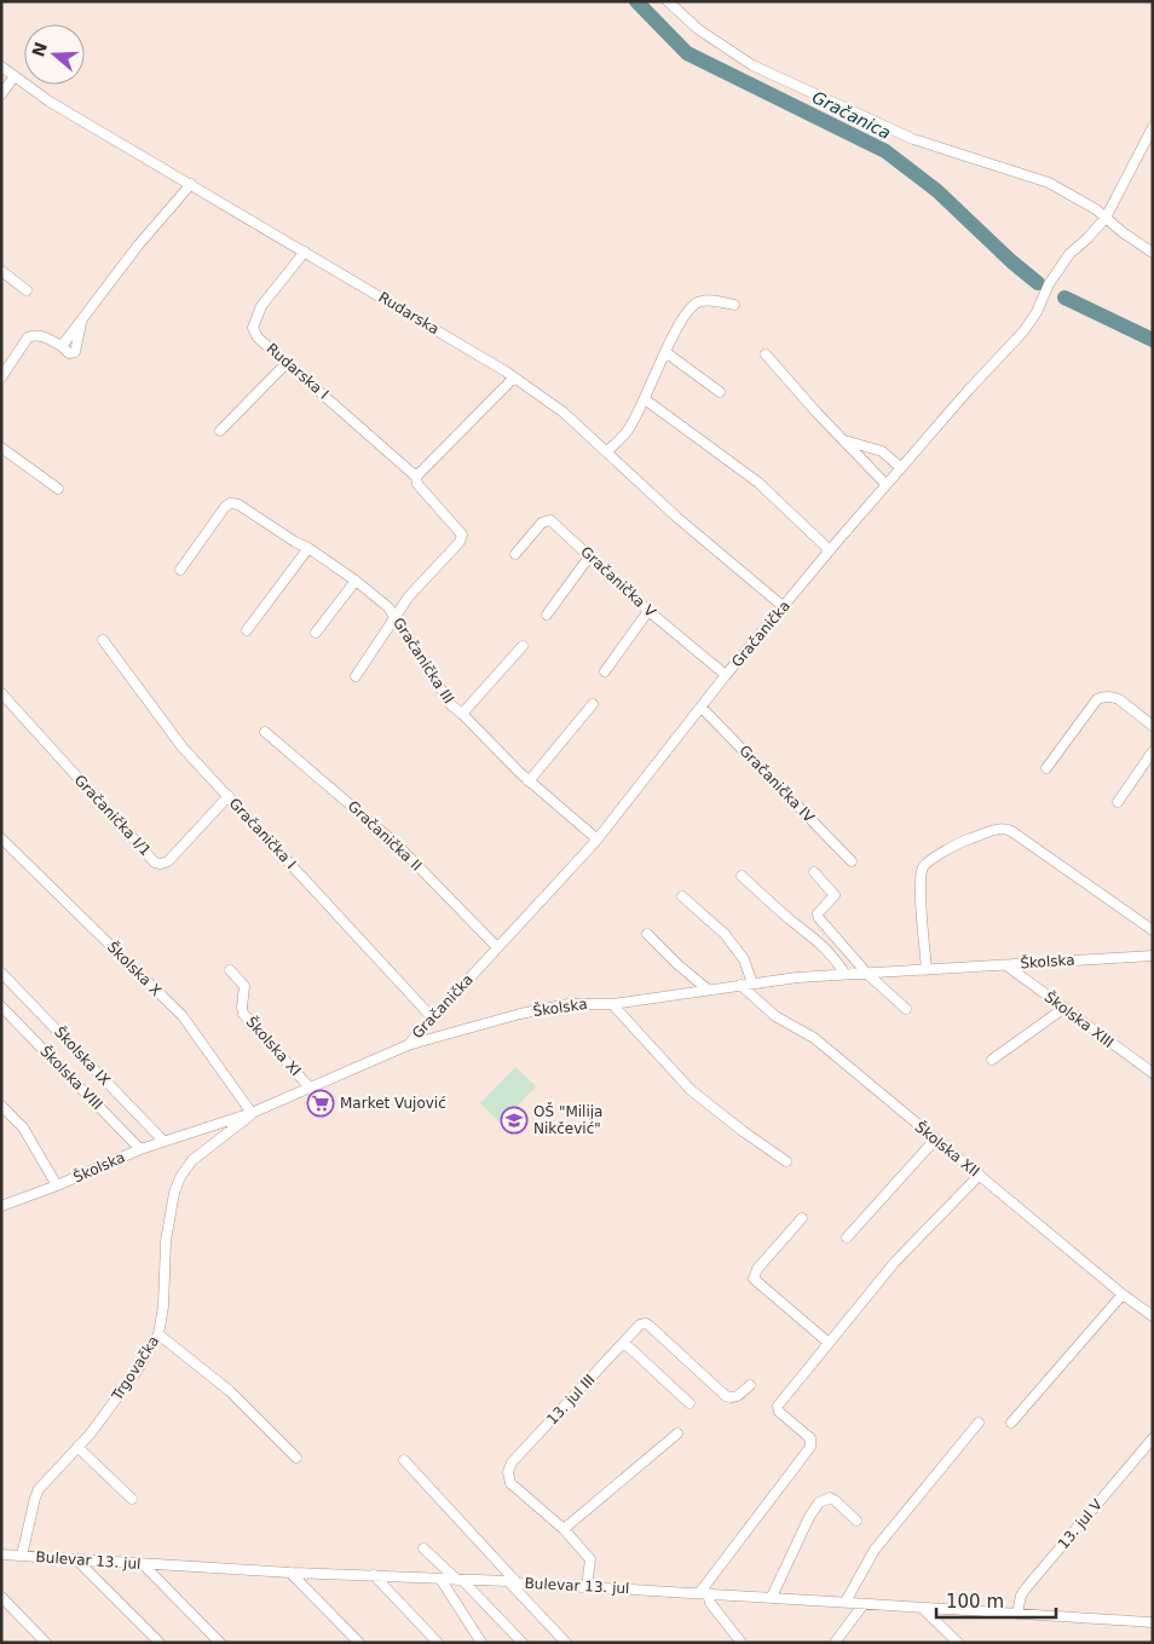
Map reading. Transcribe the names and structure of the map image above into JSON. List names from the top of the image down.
{
  "streets": {
    "street": [
      "Rudarska",
      "Rudarska I",
      "Gračanička V",
      "Gračanička",
      "Gračanička III",
      "Gračanička IV",
      "Gračanička I/1",
      "Gračanička I",
      "Gračanička II",
      "Školska",
      "Školska X",
      "Školska XIII",
      "Školska XI",
      "Školska IX",
      "Školska VIII",
      "Školska XII",
      "Trgovačka",
      "13. jul III",
      "13. jul V",
      "Bulevar 13. jul"
    ]
  },
  "crossings": [
    ["Rudarska", "Rudarska I"],
    ["Rudarska", "Gračanička"],
    ["Rudarska I", "Gračanička III"],
    ["Gračanička V", "Gračanička"],
    ["Gračanička", "Gračanička III"],
    ["Gračanička", "Gračanička IV"],
    ["Gračanička", "Gračanička I"],
    ["Gračanička", "Gračanička II"],
    ["Gračanička", "Školska"],
    ["Gračanička I/1", "Gračanička I"],
    ["Školska", "Školska X"],
    ["Školska", "Školska XIII"],
    ["Školska", "Školska XI"],
    ["Školska", "Školska IX"],
    ["Školska", "Školska VIII"],
    ["Školska", "Školska XII"],
    ["Školska", "Trgovačka"],
    ["Školska X", "Trgovačka"],
    ["Trgovačka", "Bulevar 13. jul"],
    ["13. jul III", "Bulevar 13. jul"],
    ["13. jul V", "Bulevar 13. jul"]
  ],
  "water": ["Gračanica"],
  "places": {
    "supermarket": ["Market Vujović"],
    "school or university": ["OŠ \"Milija Nikčević\""]
  },
  "scale_bar": "100 m",
  "north": "left"
}
